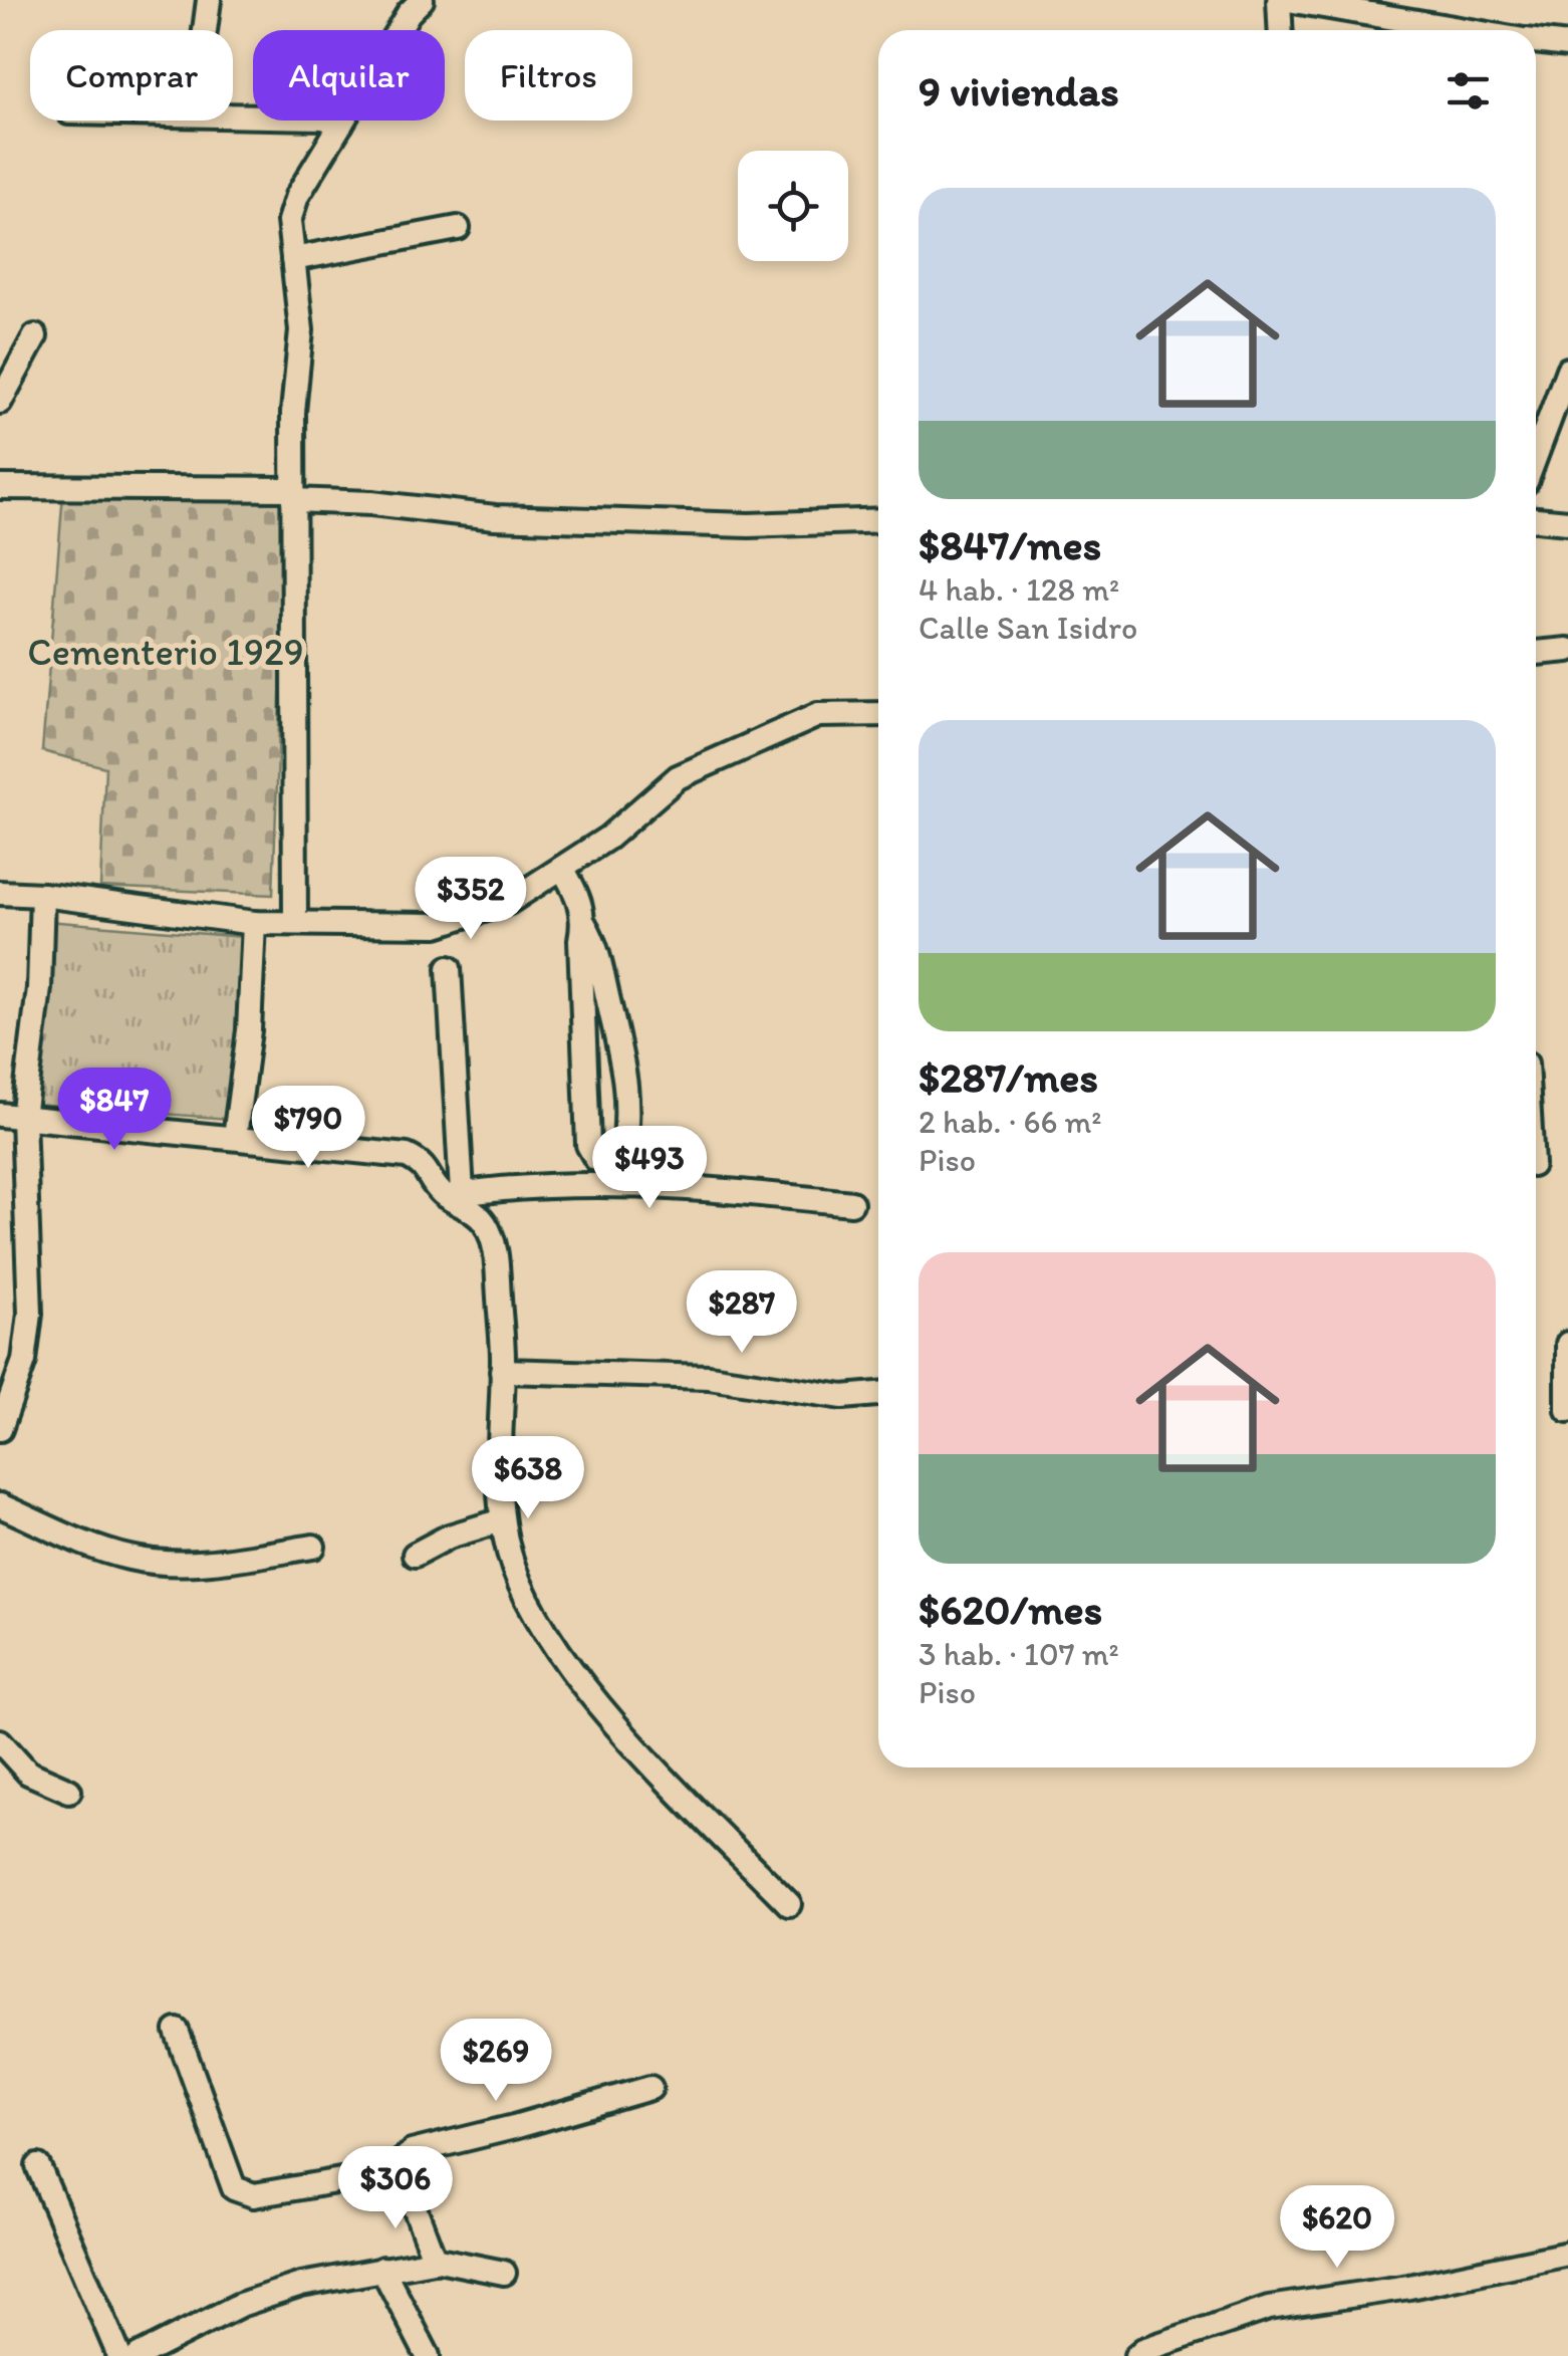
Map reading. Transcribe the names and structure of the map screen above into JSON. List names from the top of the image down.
{
  "parks": ["Cementerio 1929"],
  "page": {
    "chip": ["Comprar", "Alquilar", "Filtros"],
    "heading": "9 viviendas",
    "list": [
      {
        "name": "$847/mes",
        "note": "4 hab. · 128 m² · Calle San Isidro"
      },
      {
        "name": "$287/mes",
        "note": "2 hab. · 66 m² · Piso"
      },
      {
        "name": "$620/mes",
        "note": "3 hab. · 107 m² · Piso"
      }
    ],
    "price": [
      "$352",
      "$847",
      "$790",
      "$493",
      "$287",
      "$638",
      "$269",
      "$306",
      "$620"
    ]
  }
}
